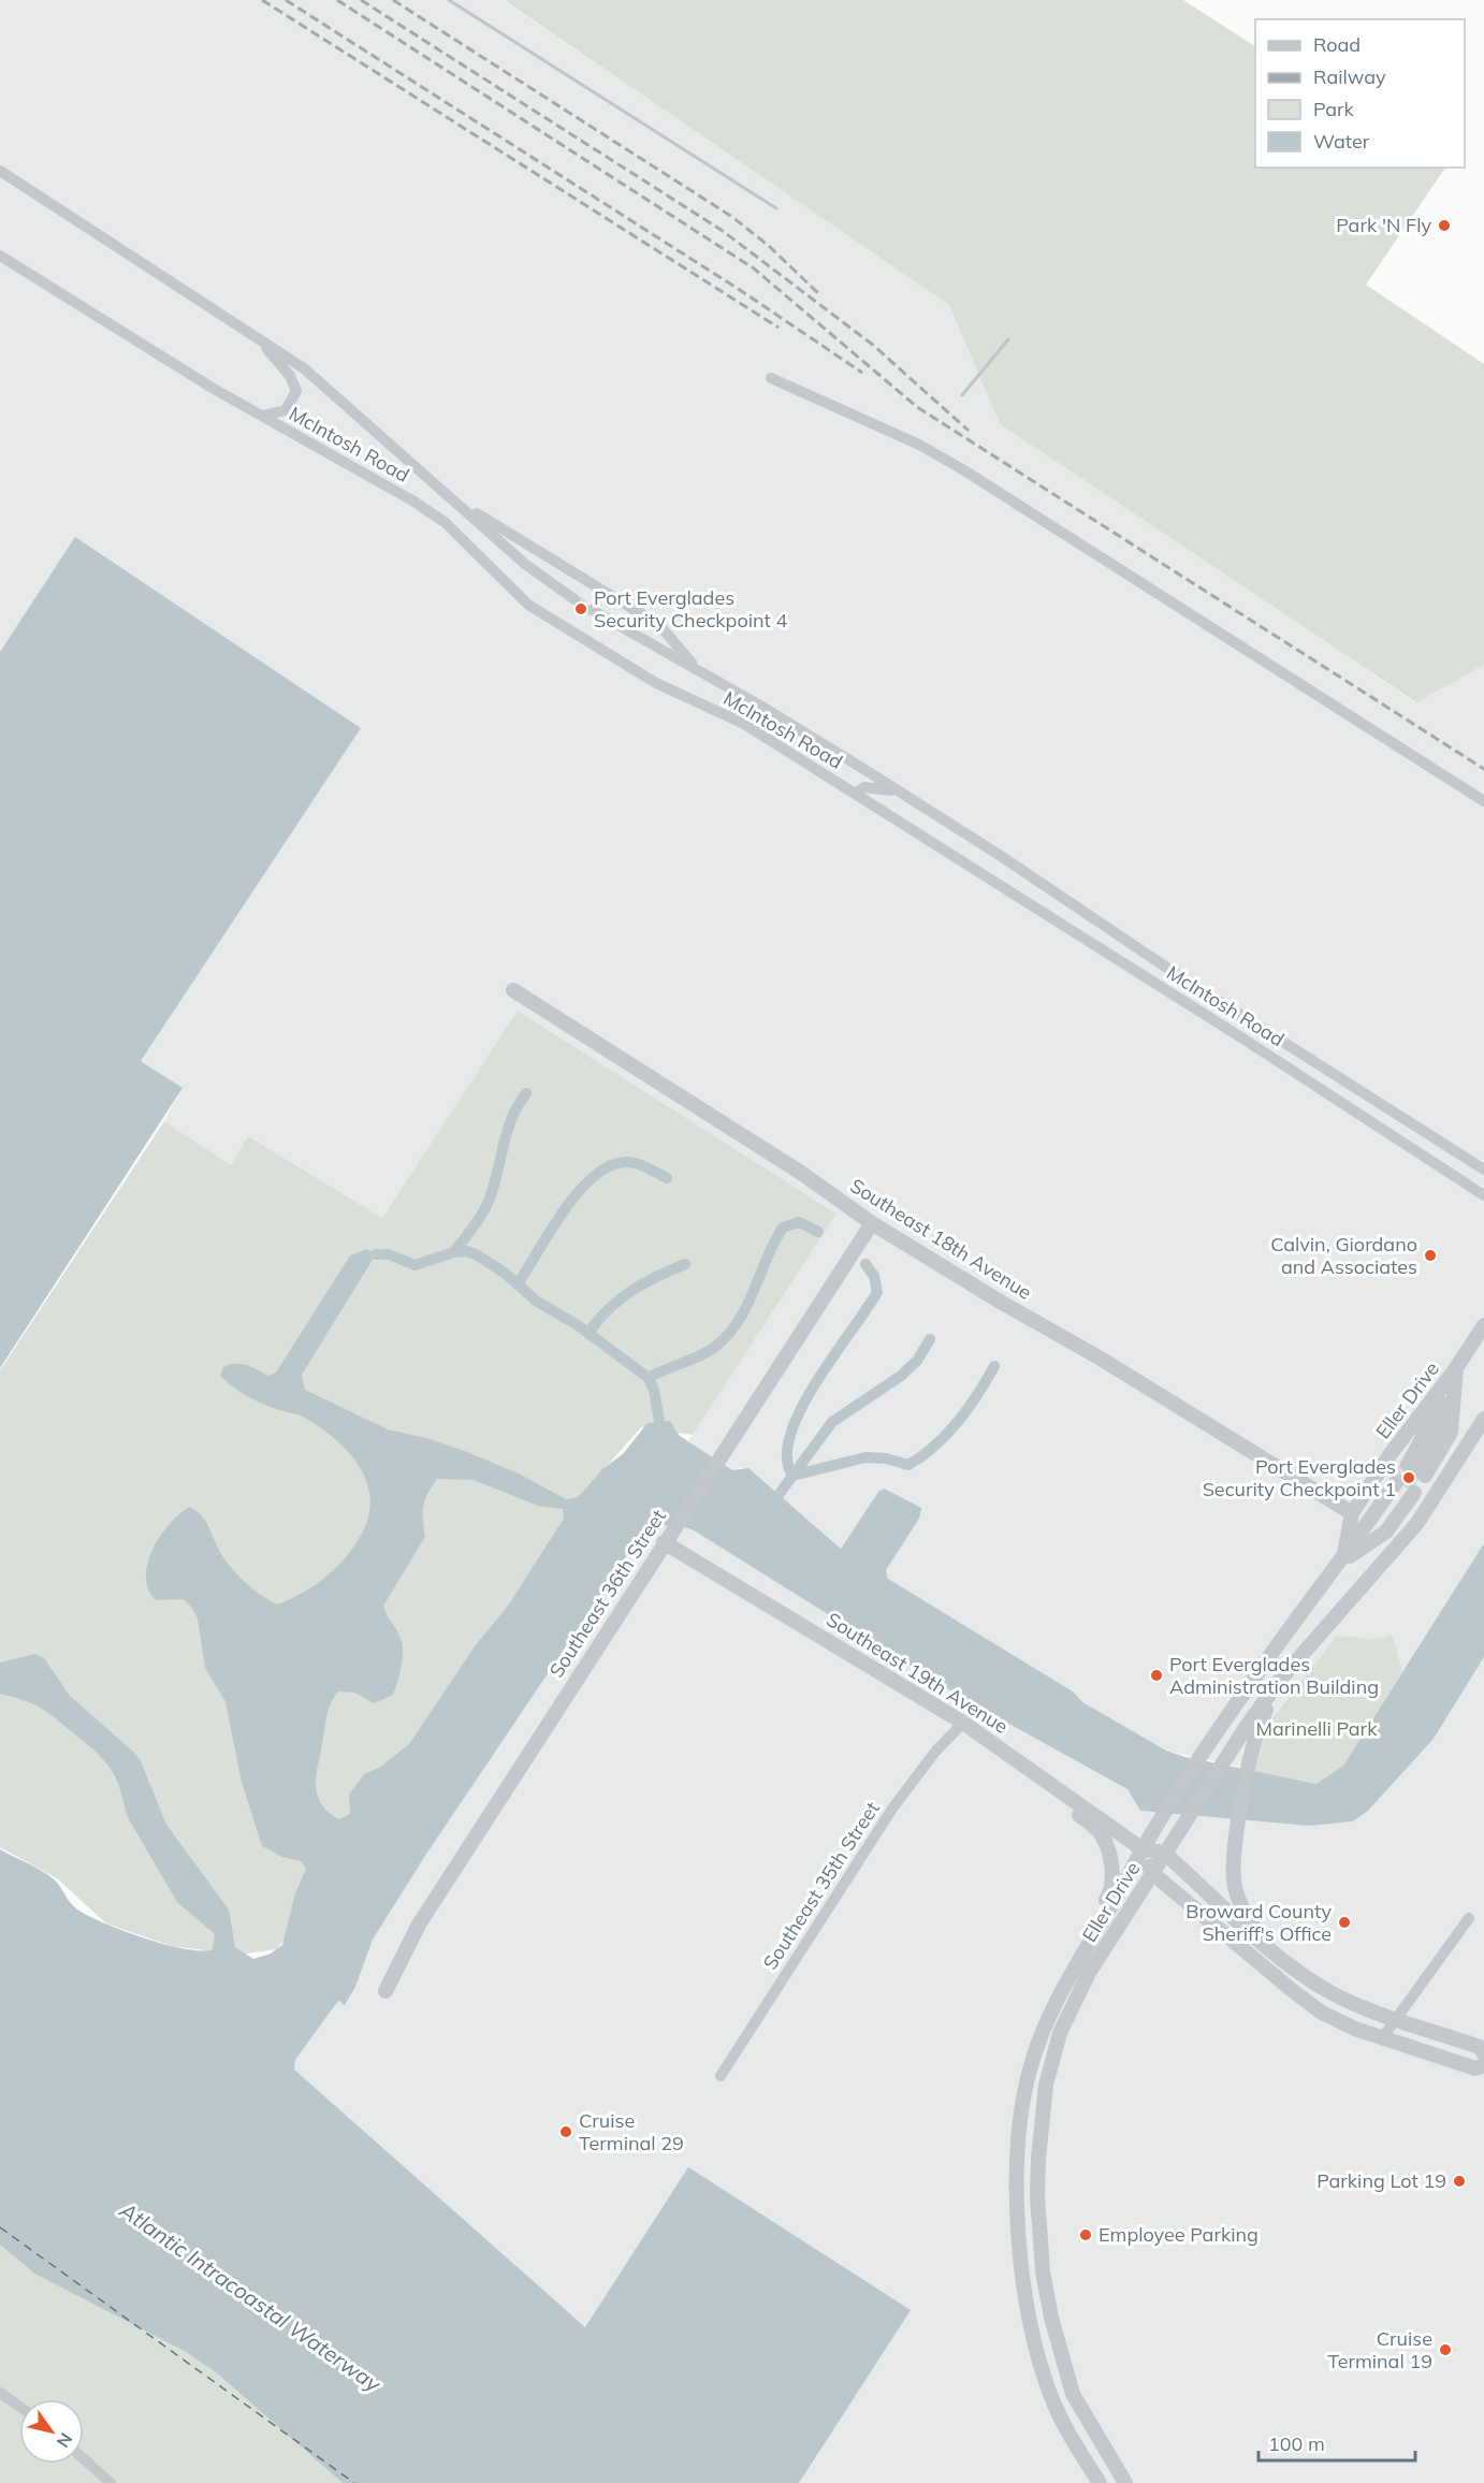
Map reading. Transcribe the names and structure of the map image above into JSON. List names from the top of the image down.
{
  "streets": {
    "street": [
      "McIntosh Road",
      "Southeast 18th Avenue",
      "Eller Drive",
      "Southeast 36th Street",
      "Southeast 19th Avenue",
      "Southeast 35th Street"
    ]
  },
  "crossings": [
    ["Southeast 18th Avenue", "Eller Drive"],
    ["Southeast 18th Avenue", "Southeast 36th Street"],
    ["Eller Drive", "Southeast 19th Avenue"],
    ["Southeast 36th Street", "Southeast 19th Avenue"],
    ["Southeast 19th Avenue", "Southeast 35th Street"]
  ],
  "water": ["Atlantic Intracoastal Waterway"],
  "parks": ["Marinelli Park"],
  "places": [
    "Park 'N Fly",
    "Port Everglades Security Checkpoint 4",
    "Calvin, Giordano and Associates",
    "Port Everglades Security Checkpoint 1",
    "Port Everglades Administration Building",
    "Broward County Sheriff's Office",
    "Cruise Terminal 29",
    "Parking Lot 19",
    "Employee Parking",
    "Cruise Terminal 19"
  ],
  "legend": [
    "Road",
    "Railway",
    "Park",
    "Water"
  ],
  "scale_bar": "100 m",
  "north": "bottom right"
}
